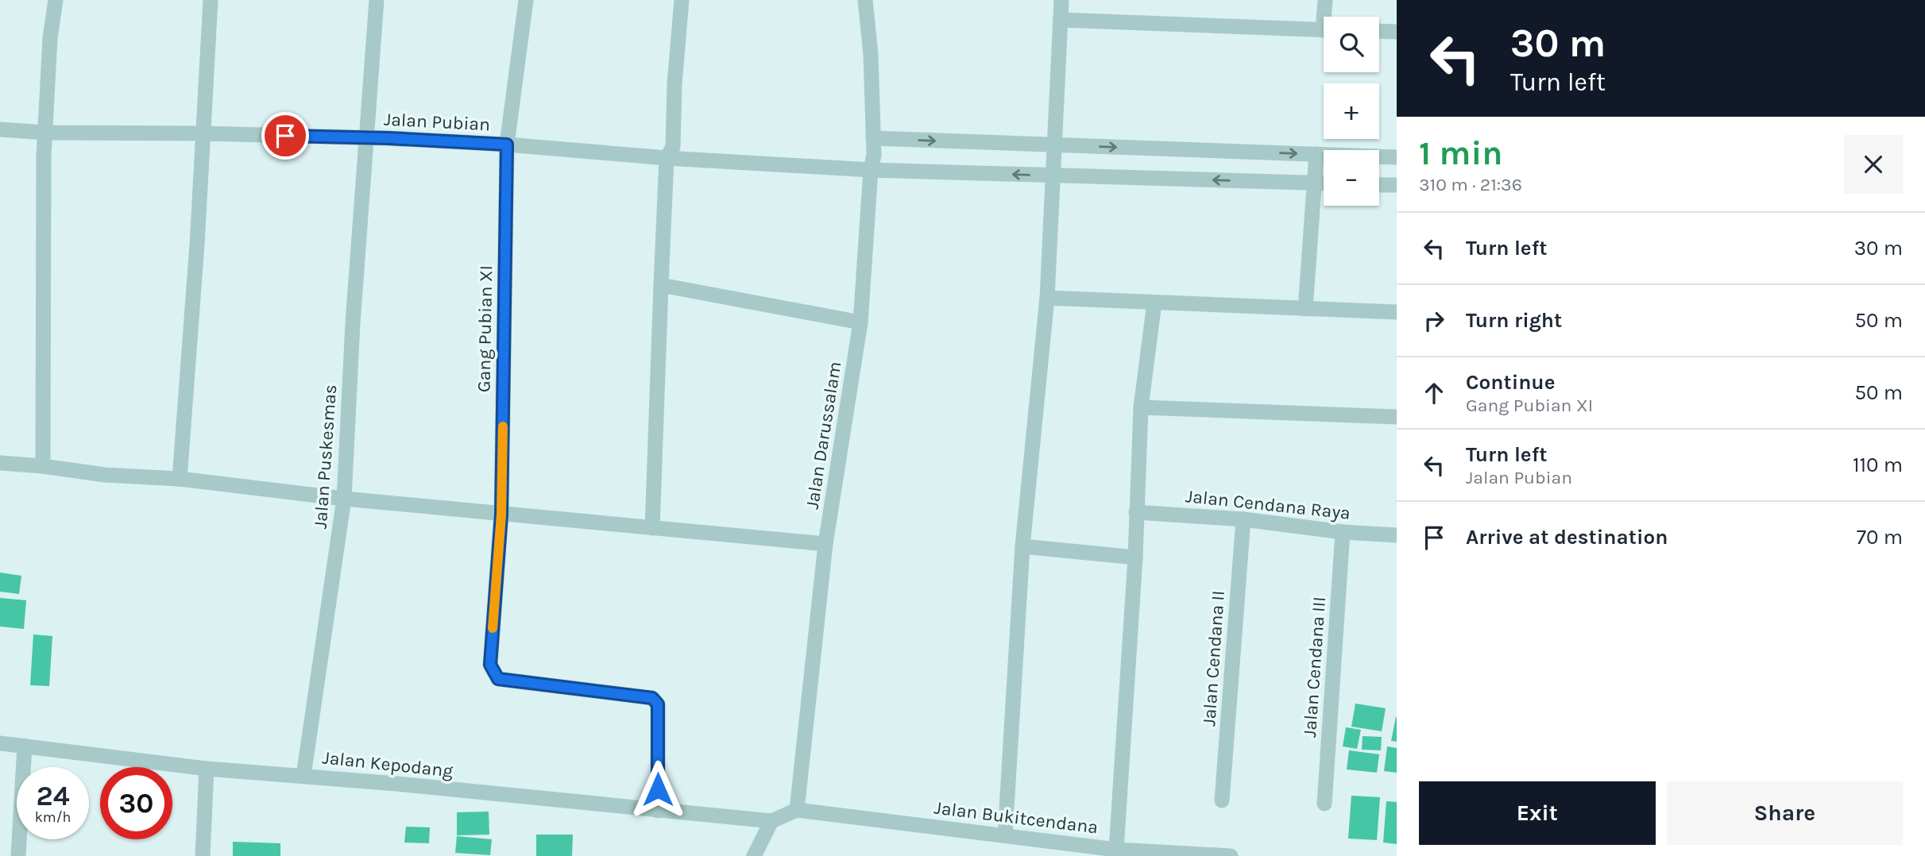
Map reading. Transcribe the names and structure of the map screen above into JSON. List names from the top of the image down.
{
  "streets": {
    "street": [
      "Jalan Pubian",
      "Gang Pubian XI",
      "Jalan Darussalam",
      "Jalan Puskesmas",
      "Jalan Cendana Raya",
      "Jalan Cendana II",
      "Jalan Cendana III",
      "Jalan Kepodang",
      "Jalan Bukitcendana"
    ]
  },
  "crossings": [
    ["Jalan Pubian", "Gang Pubian XI"],
    ["Jalan Pubian", "Jalan Darussalam"],
    ["Jalan Pubian", "Jalan Puskesmas"],
    ["Gang Pubian XI", "Jalan Kepodang"],
    ["Jalan Darussalam", "Jalan Bukitcendana"],
    ["Jalan Puskesmas", "Jalan Kepodang"],
    ["Jalan Cendana Raya", "Jalan Cendana II"],
    ["Jalan Cendana Raya", "Jalan Cendana III"]
  ],
  "page": {
    "turn": ["30 m", "Turn left"],
    "map_buttons": ["+", "−"],
    "heading": ["1 min", "310 m · 21:36"],
    "list": [
      {
        "name": "Turn left",
        "value": "30 m"
      },
      {
        "name": "Turn right",
        "value": "50 m"
      },
      {
        "name": "Continue",
        "note": "Gang Pubian XI",
        "value": "50 m"
      },
      {
        "name": "Turn left",
        "note": "Jalan Pubian",
        "value": "110 m"
      },
      {
        "name": "Arrive at destination",
        "value": "70 m"
      }
    ],
    "speed": "24 km/h",
    "limit": "30",
    "buttons": ["Exit", "Share"]
  }
}
